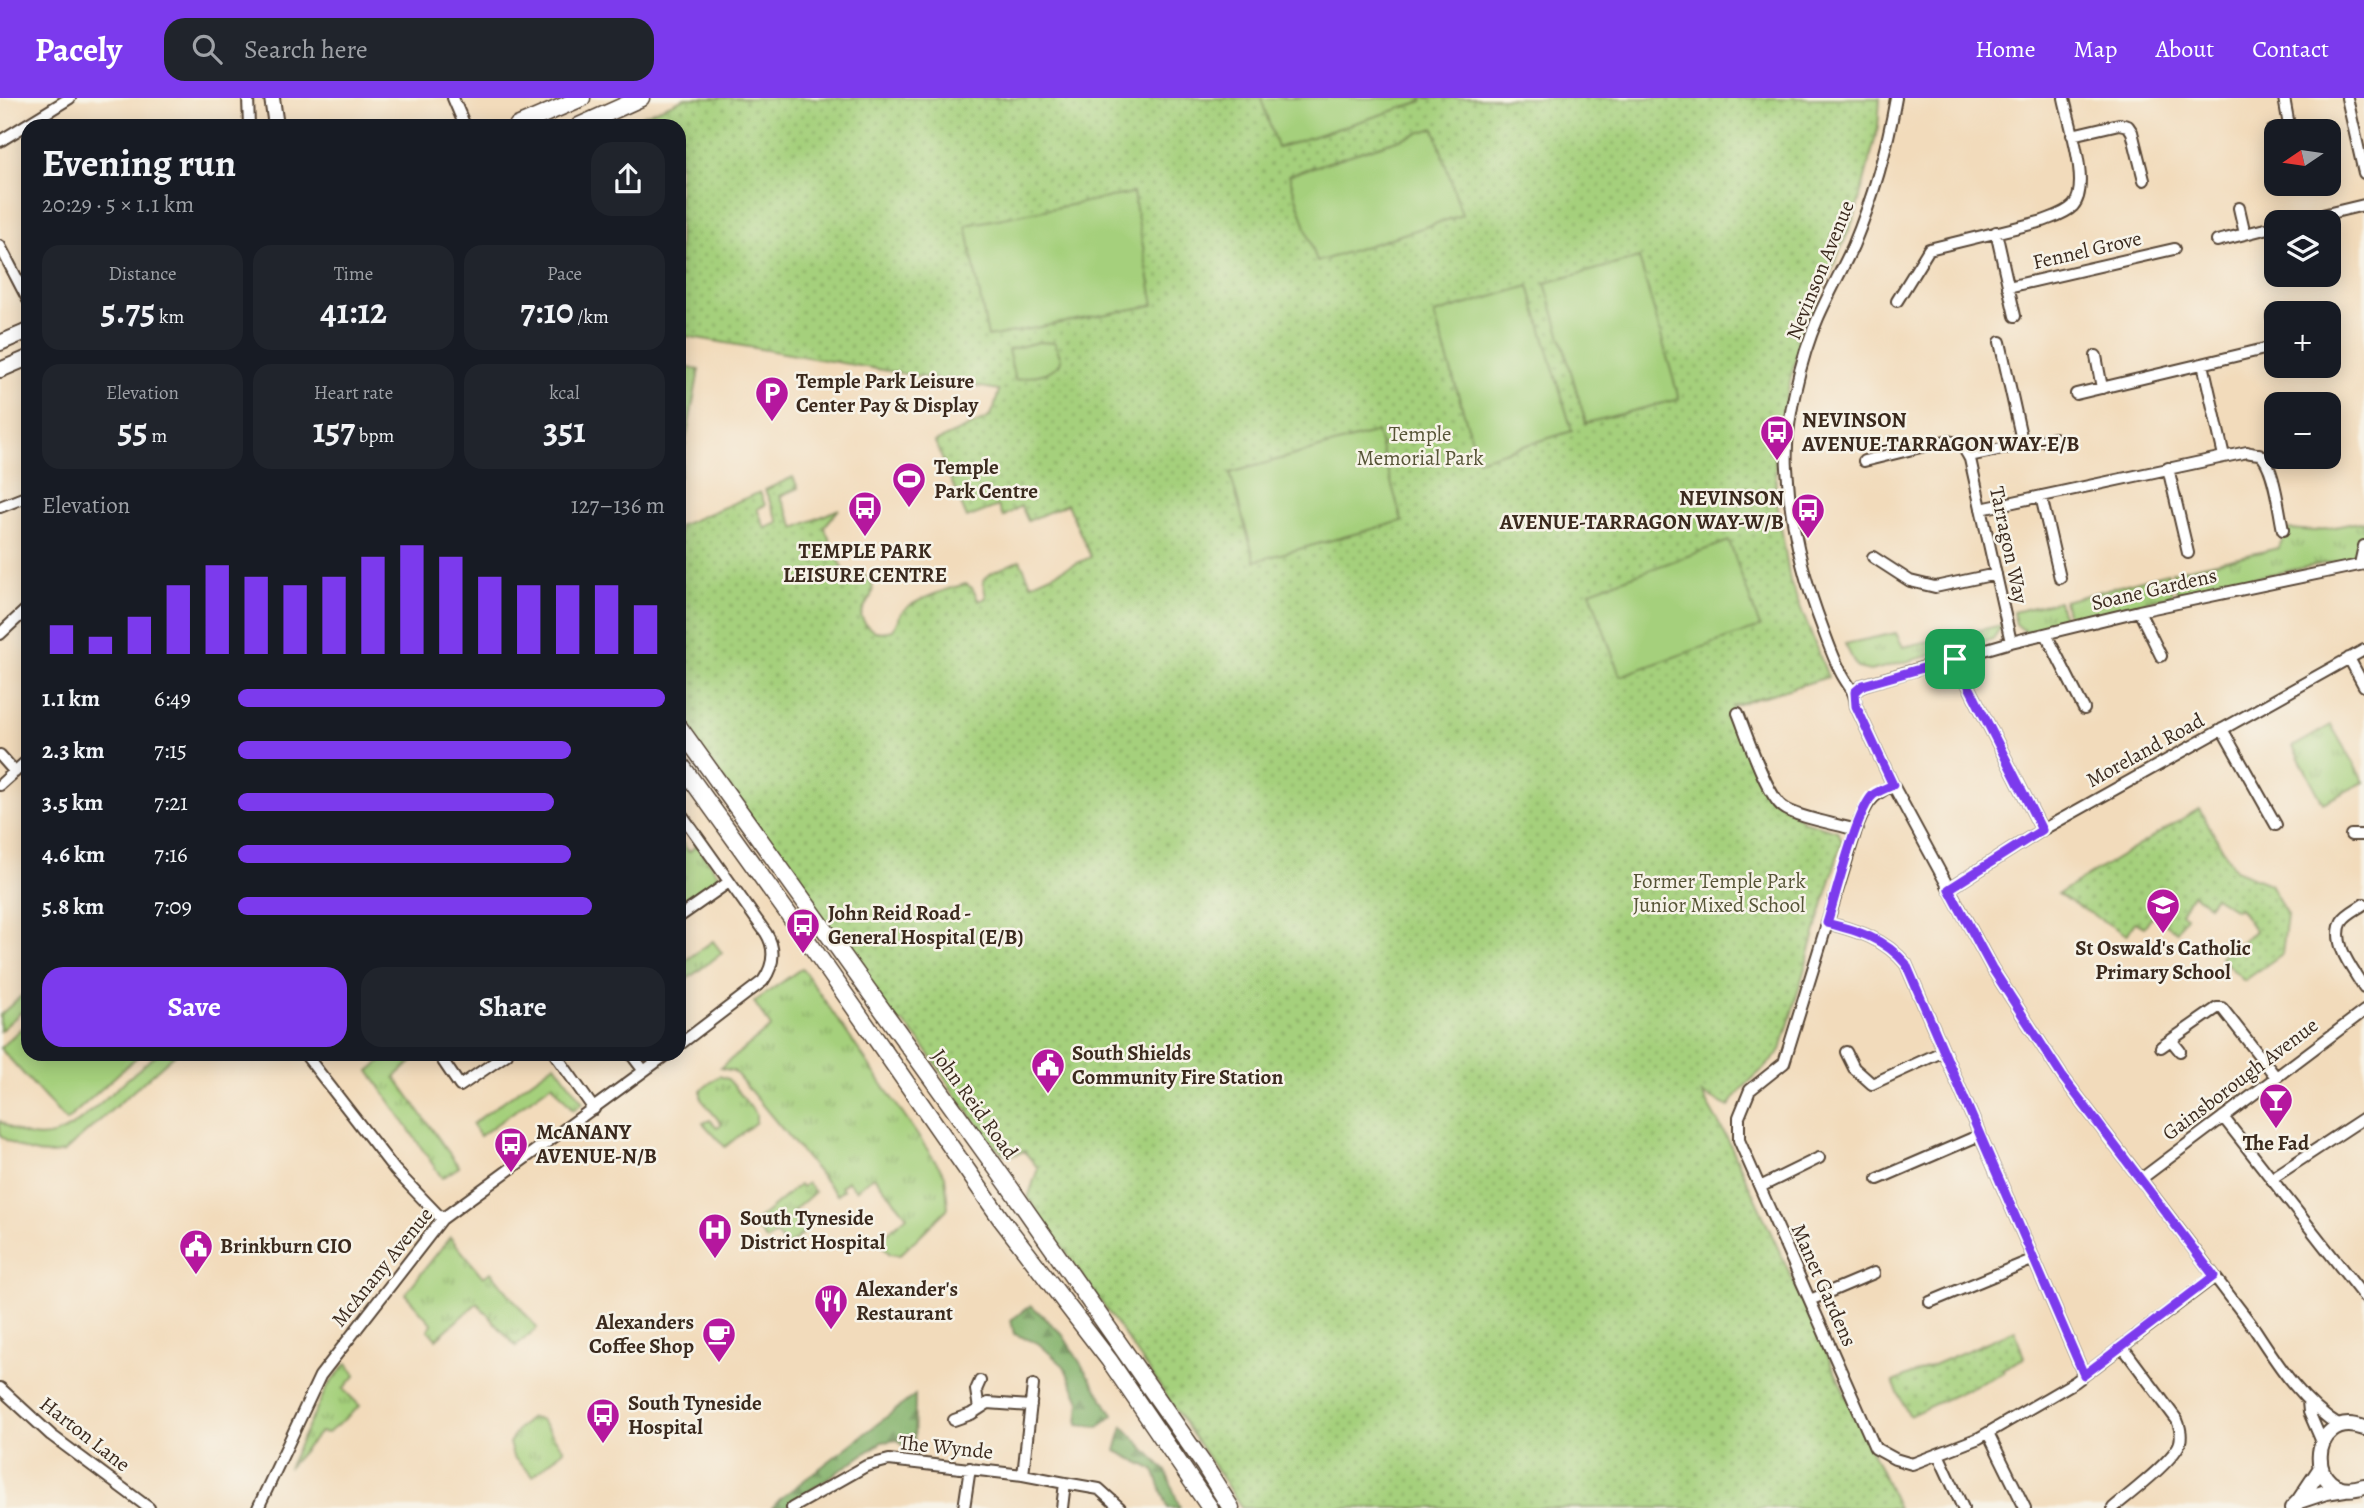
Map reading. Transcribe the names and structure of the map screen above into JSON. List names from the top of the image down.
{
  "streets": {
    "highway": ["John Reid Road"],
    "street": [
      "Fennel Grove",
      "Nevinson Avenue",
      "Tarragon Way",
      "Soane Gardens",
      "Moreland Road",
      "Gainsborough Avenue",
      "McAnany Avenue",
      "Manet Gardens",
      "Harton Lane",
      "The Wynde"
    ]
  },
  "crossings": [
    ["Nevinson Avenue", "Soane Gardens"],
    ["Nevinson Avenue", "Moreland Road"],
    ["Nevinson Avenue", "Gainsborough Avenue"],
    ["Nevinson Avenue", "Manet Gardens"],
    ["Tarragon Way", "Soane Gardens"]
  ],
  "parks": ["Temple Memorial Park", "Former Temple Park Junior Mixed School"],
  "places": {
    "parking": ["Temple Park Leisure Center Pay & Display"],
    "bus stop": [
      "NEVINSON AVENUE-TARRAGON WAY-E/B",
      "TEMPLE PARK LEISURE CENTRE",
      "NEVINSON AVENUE-TARRAGON WAY-W/B",
      "John Reid Road - General Hospital (E/B)",
      "McANANY AVENUE-N/B",
      "South Tyneside Hospital"
    ],
    "sports": ["Temple Park Centre"],
    "school or university": ["St Oswald's Catholic Primary School"],
    "public building": ["South Shields Community Fire Station", "Brinkburn CIO"],
    "bar": ["The Fad"],
    "hospital": ["South Tyneside District Hospital"],
    "restaurant": ["Alexander's Restaurant"],
    "cafe": ["Alexanders Coffee Shop"]
  },
  "north": "left",
  "page": {
    "header": "Pacely",
    "search": "Search here",
    "nav": [
      "Home",
      "Map",
      "About",
      "Contact"
    ],
    "map_buttons": ["+", "−"],
    "heading": ["Evening run", "20:29 · 5 × 1.1 km"],
    "stats": [
      ["Distance", "5.75 km"],
      ["Time", "41:12"],
      ["Pace", "7:10 /km"],
      ["Elevation", "55 m"],
      ["Heart rate", "157 bpm"],
      ["kcal", "351"]
    ],
    "chart": ["Elevation", "127–136 m"],
    "list": [
      {
        "name": "1.1 km",
        "note": "6:49"
      },
      {
        "name": "2.3 km",
        "note": "7:15"
      },
      {
        "name": "3.5 km",
        "note": "7:21"
      },
      {
        "name": "4.6 km",
        "note": "7:16"
      },
      {
        "name": "5.8 km",
        "note": "7:09"
      }
    ],
    "buttons": ["Save", "Share"]
  }
}
